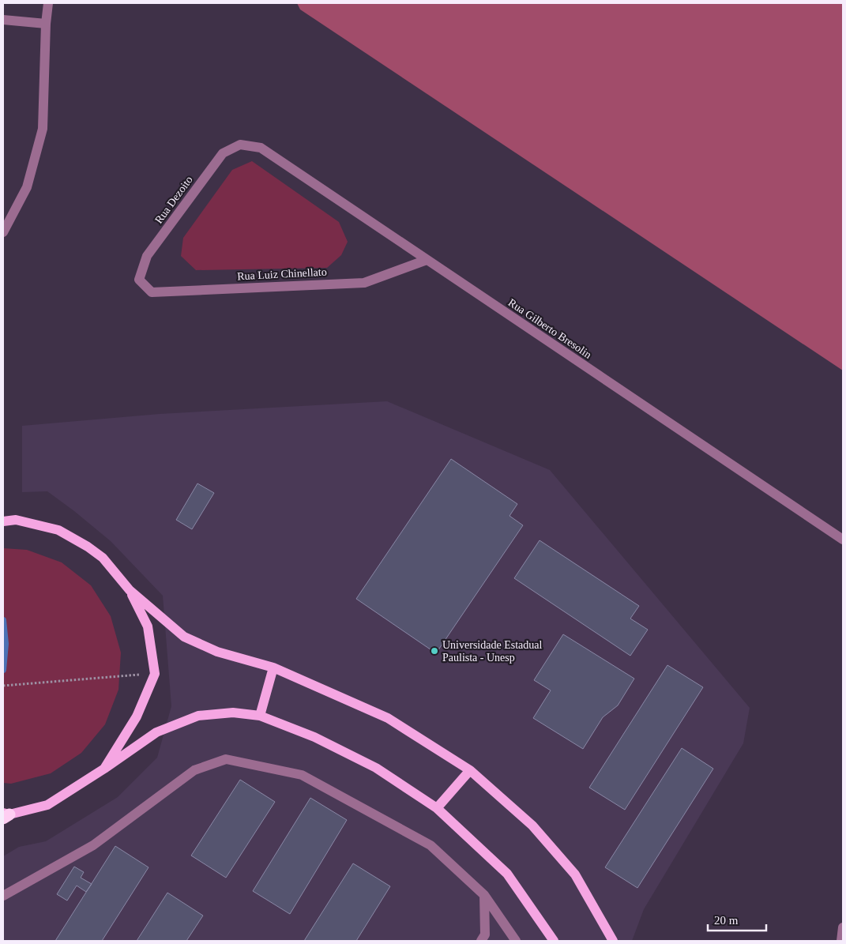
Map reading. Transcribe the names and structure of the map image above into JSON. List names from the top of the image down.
{
  "streets": {
    "street": ["Rua Dezoito", "Rua Luiz Chinellato", "Rua Gilberto Bresolin"]
  },
  "crossings": [
    ["Rua Dezoito", "Rua Luiz Chinellato"],
    ["Rua Dezoito", "Rua Gilberto Bresolin"],
    ["Rua Luiz Chinellato", "Rua Gilberto Bresolin"]
  ],
  "places": ["Universidade Estadual Paulista - Unesp"],
  "scale_bar": "20 m"
}
